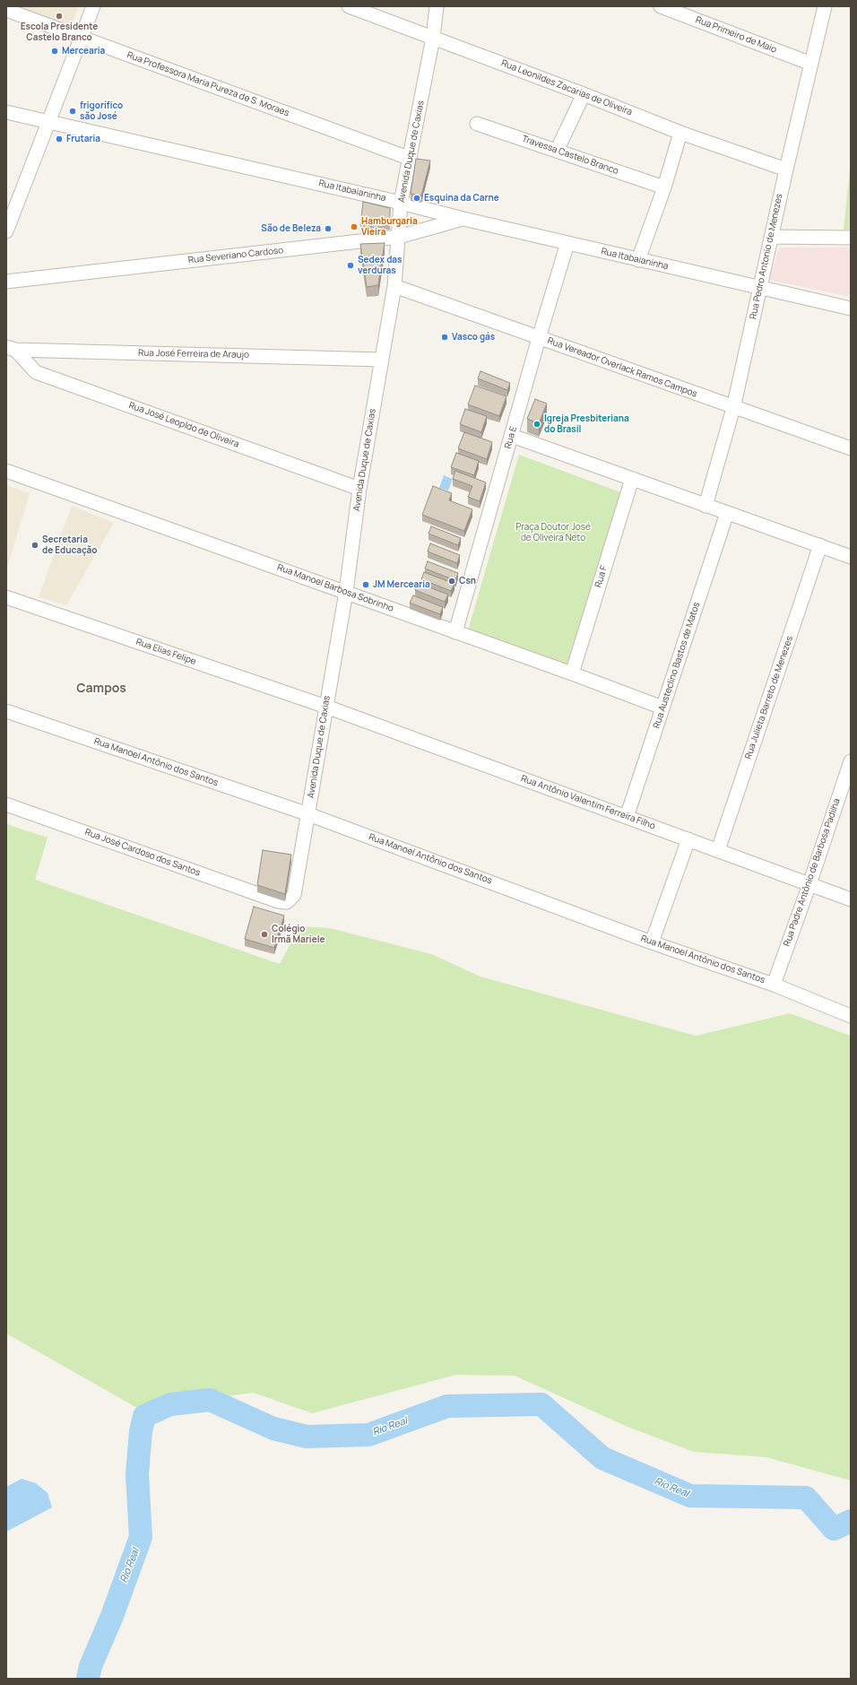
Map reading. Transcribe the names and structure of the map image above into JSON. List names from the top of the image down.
{
  "streets": {
    "street": [
      "Rua Primeiro de Maio",
      "Rua Professora Maria Pureza de S. Moraes",
      "Rua Leonildes Zacarias de Oliveira",
      "Avenida Duque de Caxias",
      "Travessa Castelo Branco",
      "Rua Itabaianinha",
      "Rua Severiano Cardoso",
      "Rua Pedro Antonio de Menezes",
      "Rua José Ferreira de Araujo",
      "Rua Vereador Overlack Ramos Campos",
      "Rua José Leopldo de Oliveira",
      "Rua E",
      "Rua F",
      "Rua Manoel Barbosa Sobrinho",
      "Rua Elias Felipe",
      "Rua Austeclino Bastos de Matos",
      "Rua Julieta Barreto de Menezes",
      "Rua Manoel Antônio dos Santos",
      "Rua Antônio Valentim Ferreira Filho",
      "Rua José Cardoso dos Santos",
      "Rua Padre Antônio de Barbosa Padilha"
    ]
  },
  "crossings": [
    ["Rua Primeiro de Maio", "Rua Pedro Antonio de Menezes"],
    ["Rua Professora Maria Pureza de S. Moraes", "Avenida Duque de Caxias"],
    ["Rua Leonildes Zacarias de Oliveira", "Avenida Duque de Caxias"],
    ["Rua Leonildes Zacarias de Oliveira", "Rua Pedro Antonio de Menezes"],
    ["Avenida Duque de Caxias", "Rua Itabaianinha"],
    ["Avenida Duque de Caxias", "Rua Severiano Cardoso"],
    ["Avenida Duque de Caxias", "Rua José Ferreira de Araujo"],
    ["Avenida Duque de Caxias", "Rua Vereador Overlack Ramos Campos"],
    ["Avenida Duque de Caxias", "Rua José Leopldo de Oliveira"],
    ["Avenida Duque de Caxias", "Rua Manoel Barbosa Sobrinho"],
    ["Avenida Duque de Caxias", "Rua Elias Felipe"],
    ["Avenida Duque de Caxias", "Rua Manoel Antônio dos Santos"],
    ["Avenida Duque de Caxias", "Rua Antônio Valentim Ferreira Filho"],
    ["Avenida Duque de Caxias", "Rua José Cardoso dos Santos"],
    ["Rua Itabaianinha", "Rua Severiano Cardoso"],
    ["Rua Itabaianinha", "Rua Pedro Antonio de Menezes"],
    ["Rua Itabaianinha", "Rua E"],
    ["Rua Pedro Antonio de Menezes", "Rua Vereador Overlack Ramos Campos"],
    ["Rua José Ferreira de Araujo", "Rua José Leopldo de Oliveira"],
    ["Rua Vereador Overlack Ramos Campos", "Rua E"],
    ["Rua E", "Rua Manoel Barbosa Sobrinho"],
    ["Rua F", "Rua Manoel Barbosa Sobrinho"],
    ["Rua Manoel Barbosa Sobrinho", "Rua Austeclino Bastos de Matos"],
    ["Rua Elias Felipe", "Rua Antônio Valentim Ferreira Filho"],
    ["Rua Austeclino Bastos de Matos", "Rua Antônio Valentim Ferreira Filho"],
    ["Rua Julieta Barreto de Menezes", "Rua Antônio Valentim Ferreira Filho"],
    ["Rua Manoel Antônio dos Santos", "Rua Padre Antônio de Barbosa Padilha"],
    ["Rua Antônio Valentim Ferreira Filho", "Rua Padre Antônio de Barbosa Padilha"]
  ],
  "districts": ["Campos"],
  "water": ["Rio Real"],
  "parks": ["Praça Doutor José de Oliveira Neto"],
  "places": [
    "Escola Presidente Castelo Branco",
    "Mercearia",
    "frigorífico são José",
    "Frutaria",
    "Esquina da Carne",
    "Hamburgaria Vieira",
    "São de Beleza",
    "Sedex das verduras",
    "Vasco gás",
    "Igreja Presbiteriana do Brasil",
    "Secretaria de Educação",
    "Csn",
    "JM Mercearia",
    "Colégio Irmã Mariele"
  ]
}
